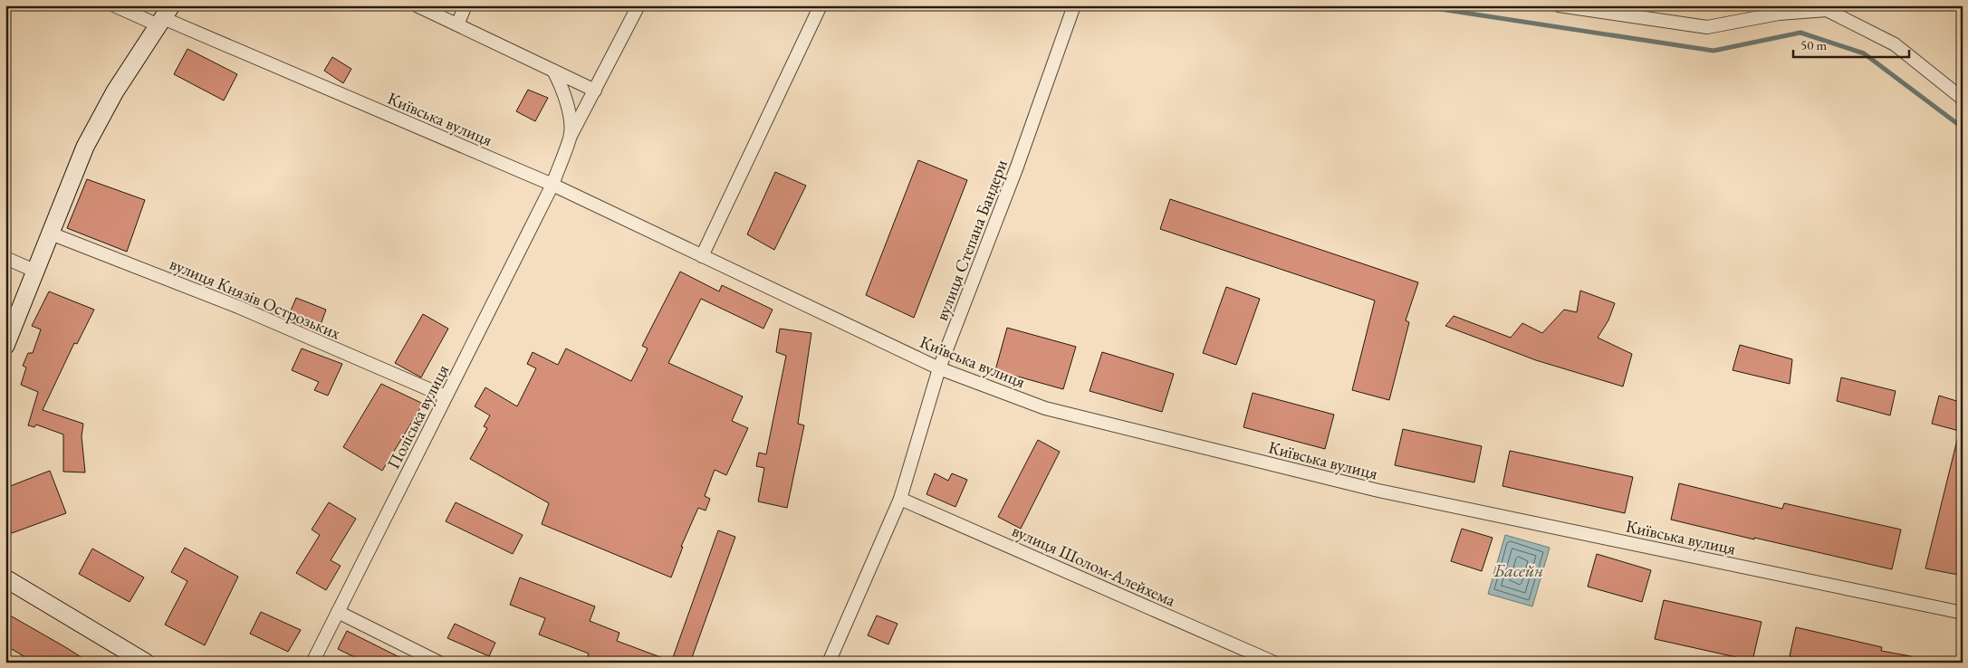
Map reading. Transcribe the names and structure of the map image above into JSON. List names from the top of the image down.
{
  "streets": {
    "street": [
      "Київська вулиця",
      "вулиця Степана Бандери",
      "вулиця Князів Острозьких",
      "Поліська вулиця",
      "вулиця Шолом-Алейхема"
    ]
  },
  "crossings": [
    ["Київська вулиця", "вулиця Степана Бандери"],
    ["Київська вулиця", "Поліська вулиця"],
    ["вулиця Степана Бандери", "вулиця Шолом-Алейхема"],
    ["вулиця Князів Острозьких", "Поліська вулиця"]
  ],
  "water": ["Басейн"],
  "scale_bar": "50 m"
}
